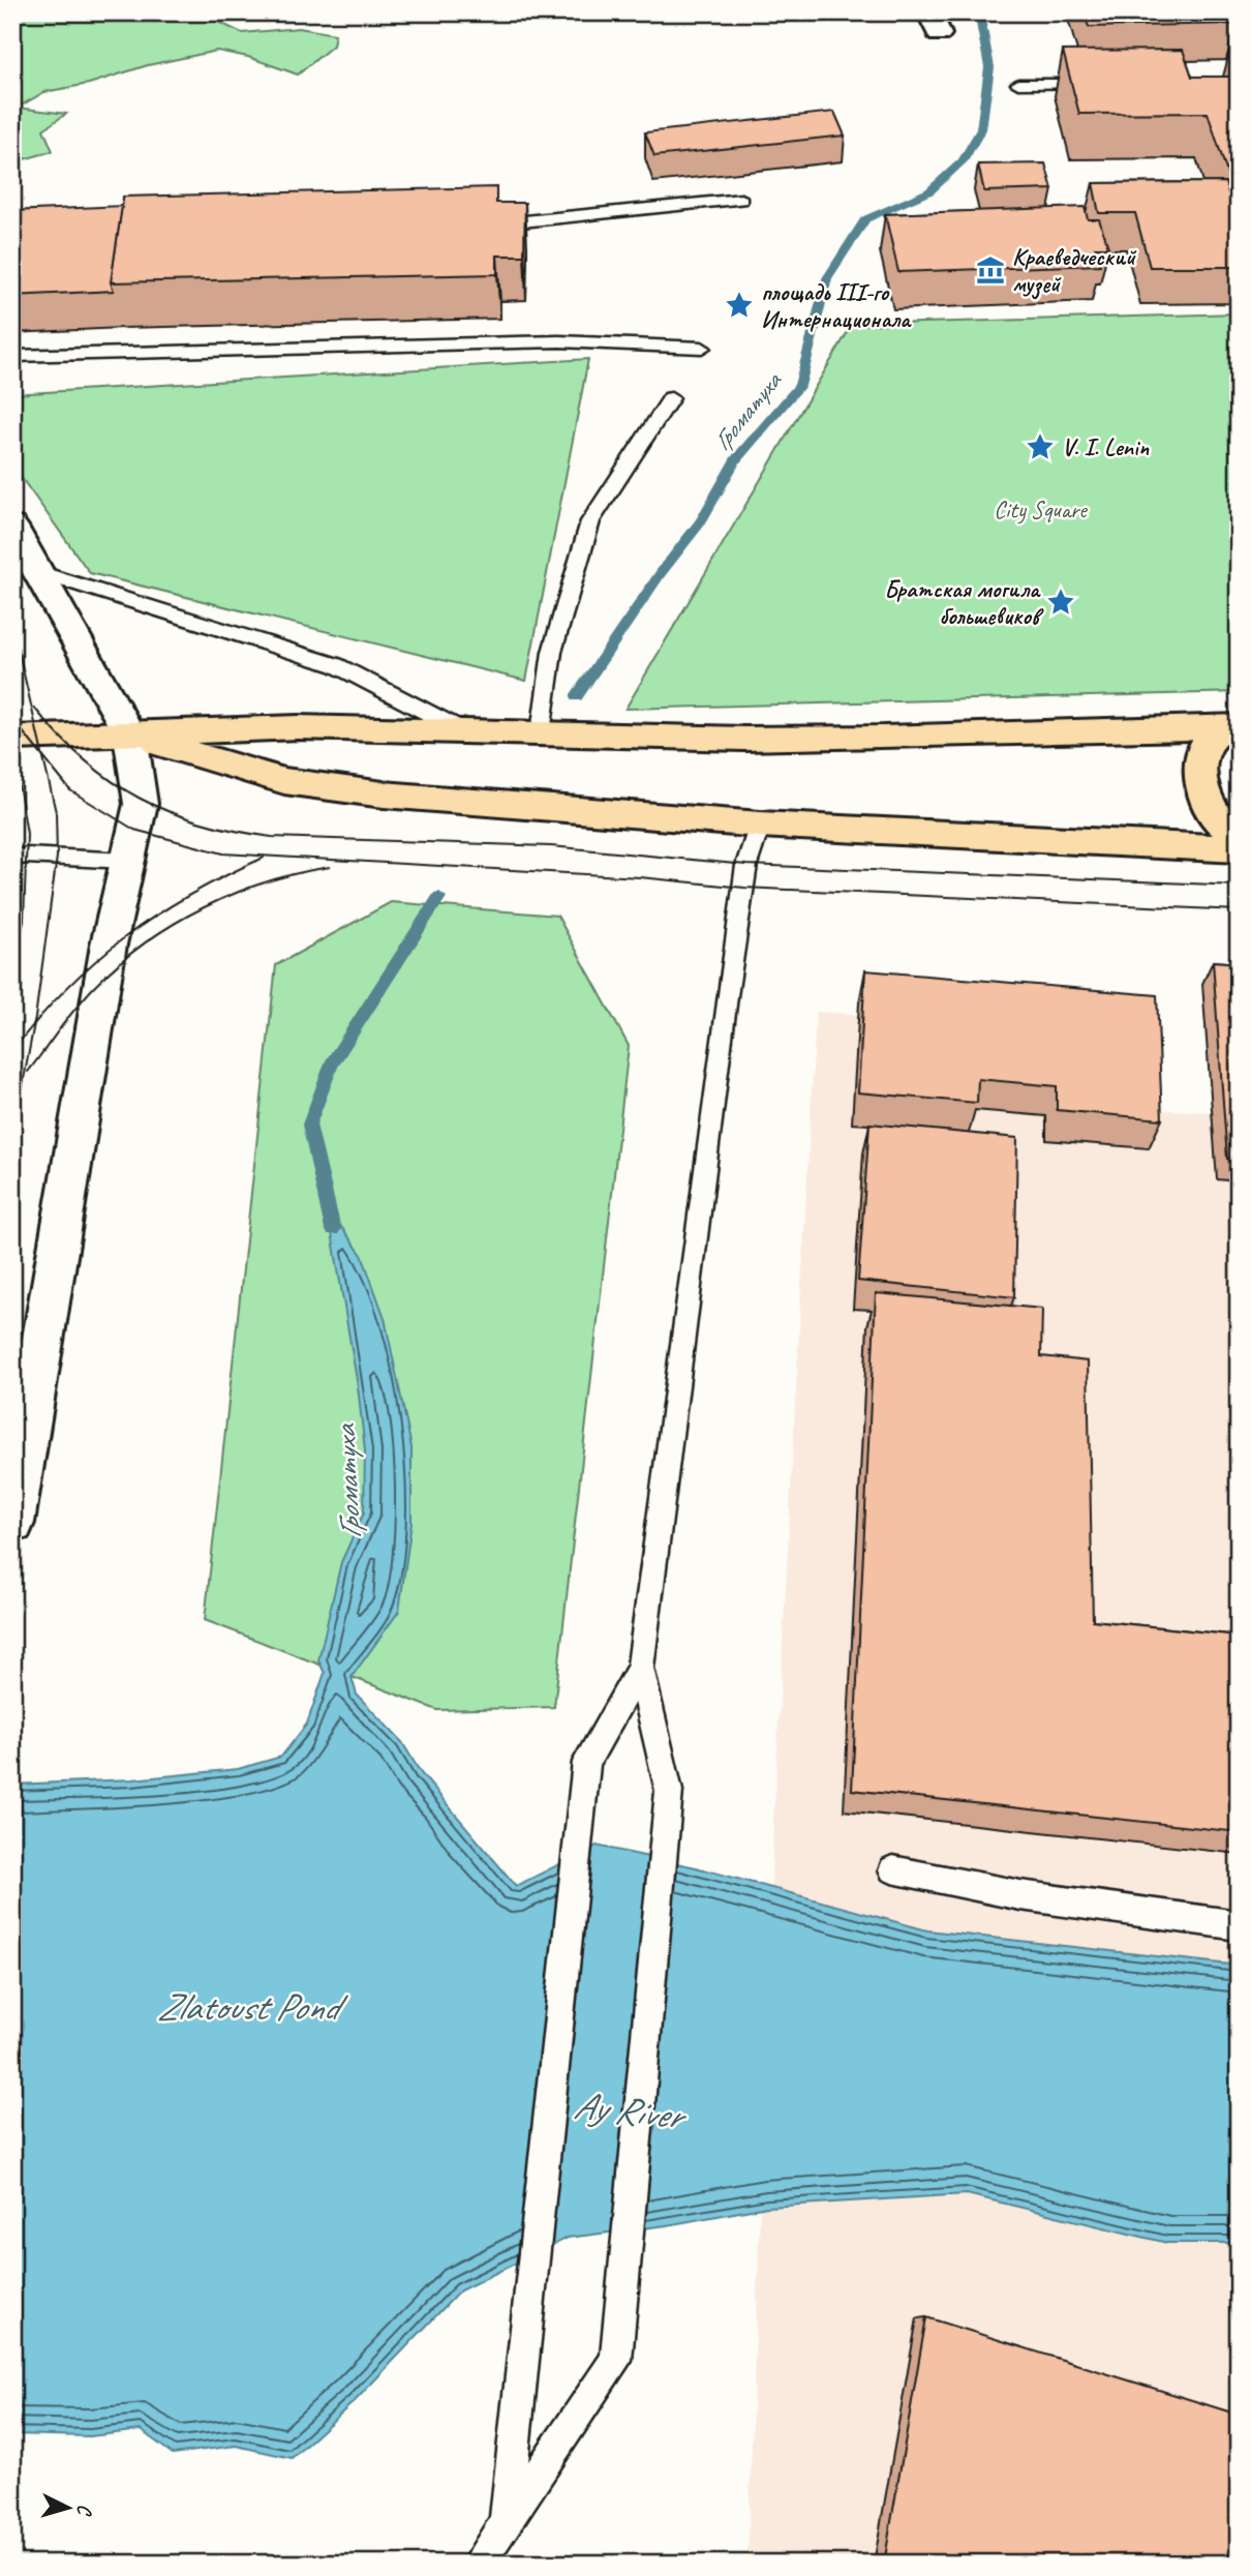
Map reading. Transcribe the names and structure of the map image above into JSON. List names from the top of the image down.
{
  "water": ["Громатуха", "Zlatoust Pond", "Ay River"],
  "parks": ["City Square"],
  "places": {
    "museum": ["Краеведческий музей"],
    "place": ["площадь III-го Интернационала", "V. I. Lenin", "Братская могила большевиков"]
  },
  "north": "right"
}
